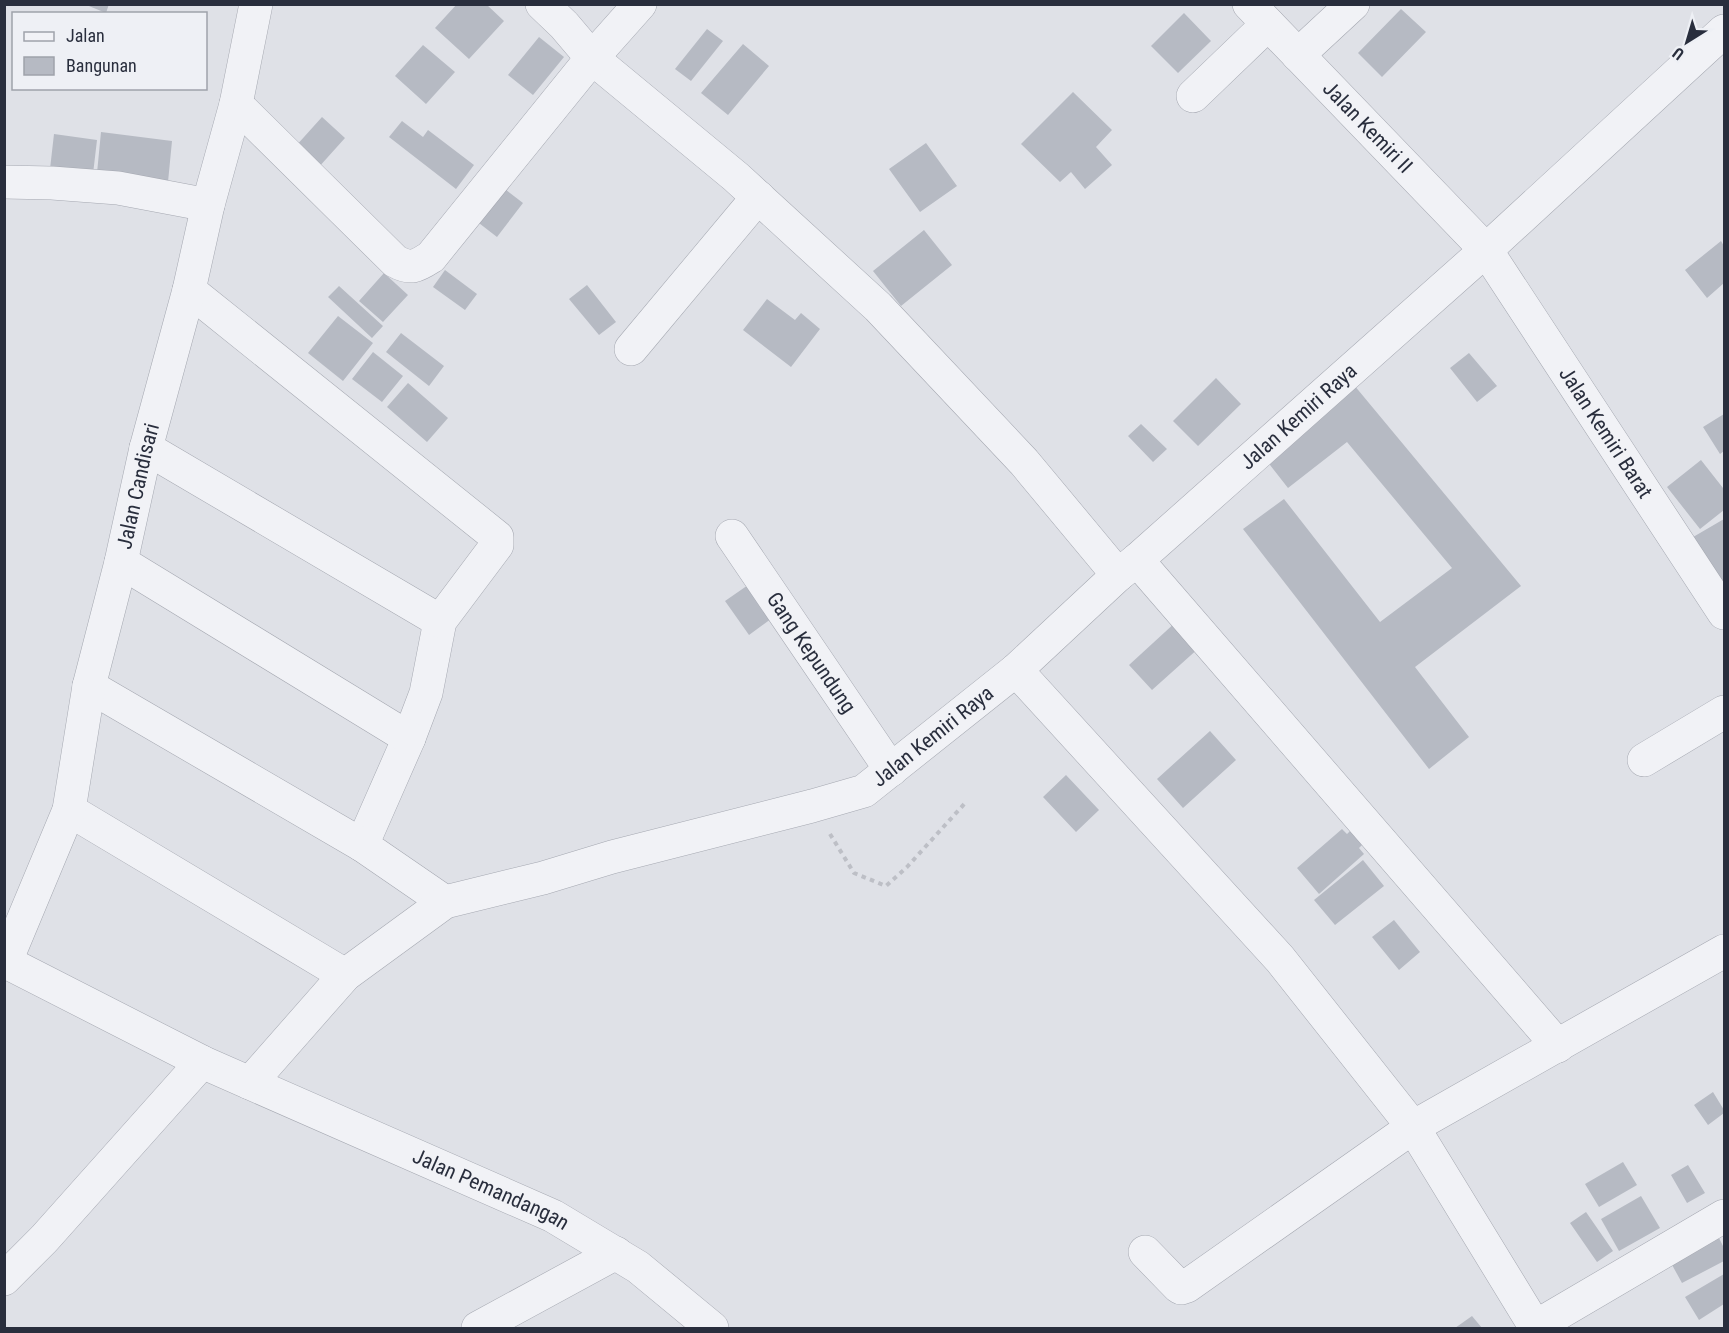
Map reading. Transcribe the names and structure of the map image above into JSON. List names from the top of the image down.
{
  "streets": {
    "street": [
      "Jalan Kemiri II",
      "Jalan Kemiri Raya",
      "Jalan Kemiri Barat",
      "Jalan Candisari",
      "Gang Kepundung",
      "Jalan Pemandangan"
    ]
  },
  "crossings": [
    ["Jalan Kemiri II", "Jalan Kemiri Raya"],
    ["Jalan Kemiri II", "Jalan Kemiri Barat"],
    ["Jalan Kemiri Raya", "Jalan Kemiri Barat"],
    ["Jalan Kemiri Raya", "Gang Kepundung"],
    ["Jalan Candisari", "Jalan Pemandangan"]
  ],
  "legend": ["Jalan", "Bangunan"],
  "north": "bottom left"
}
